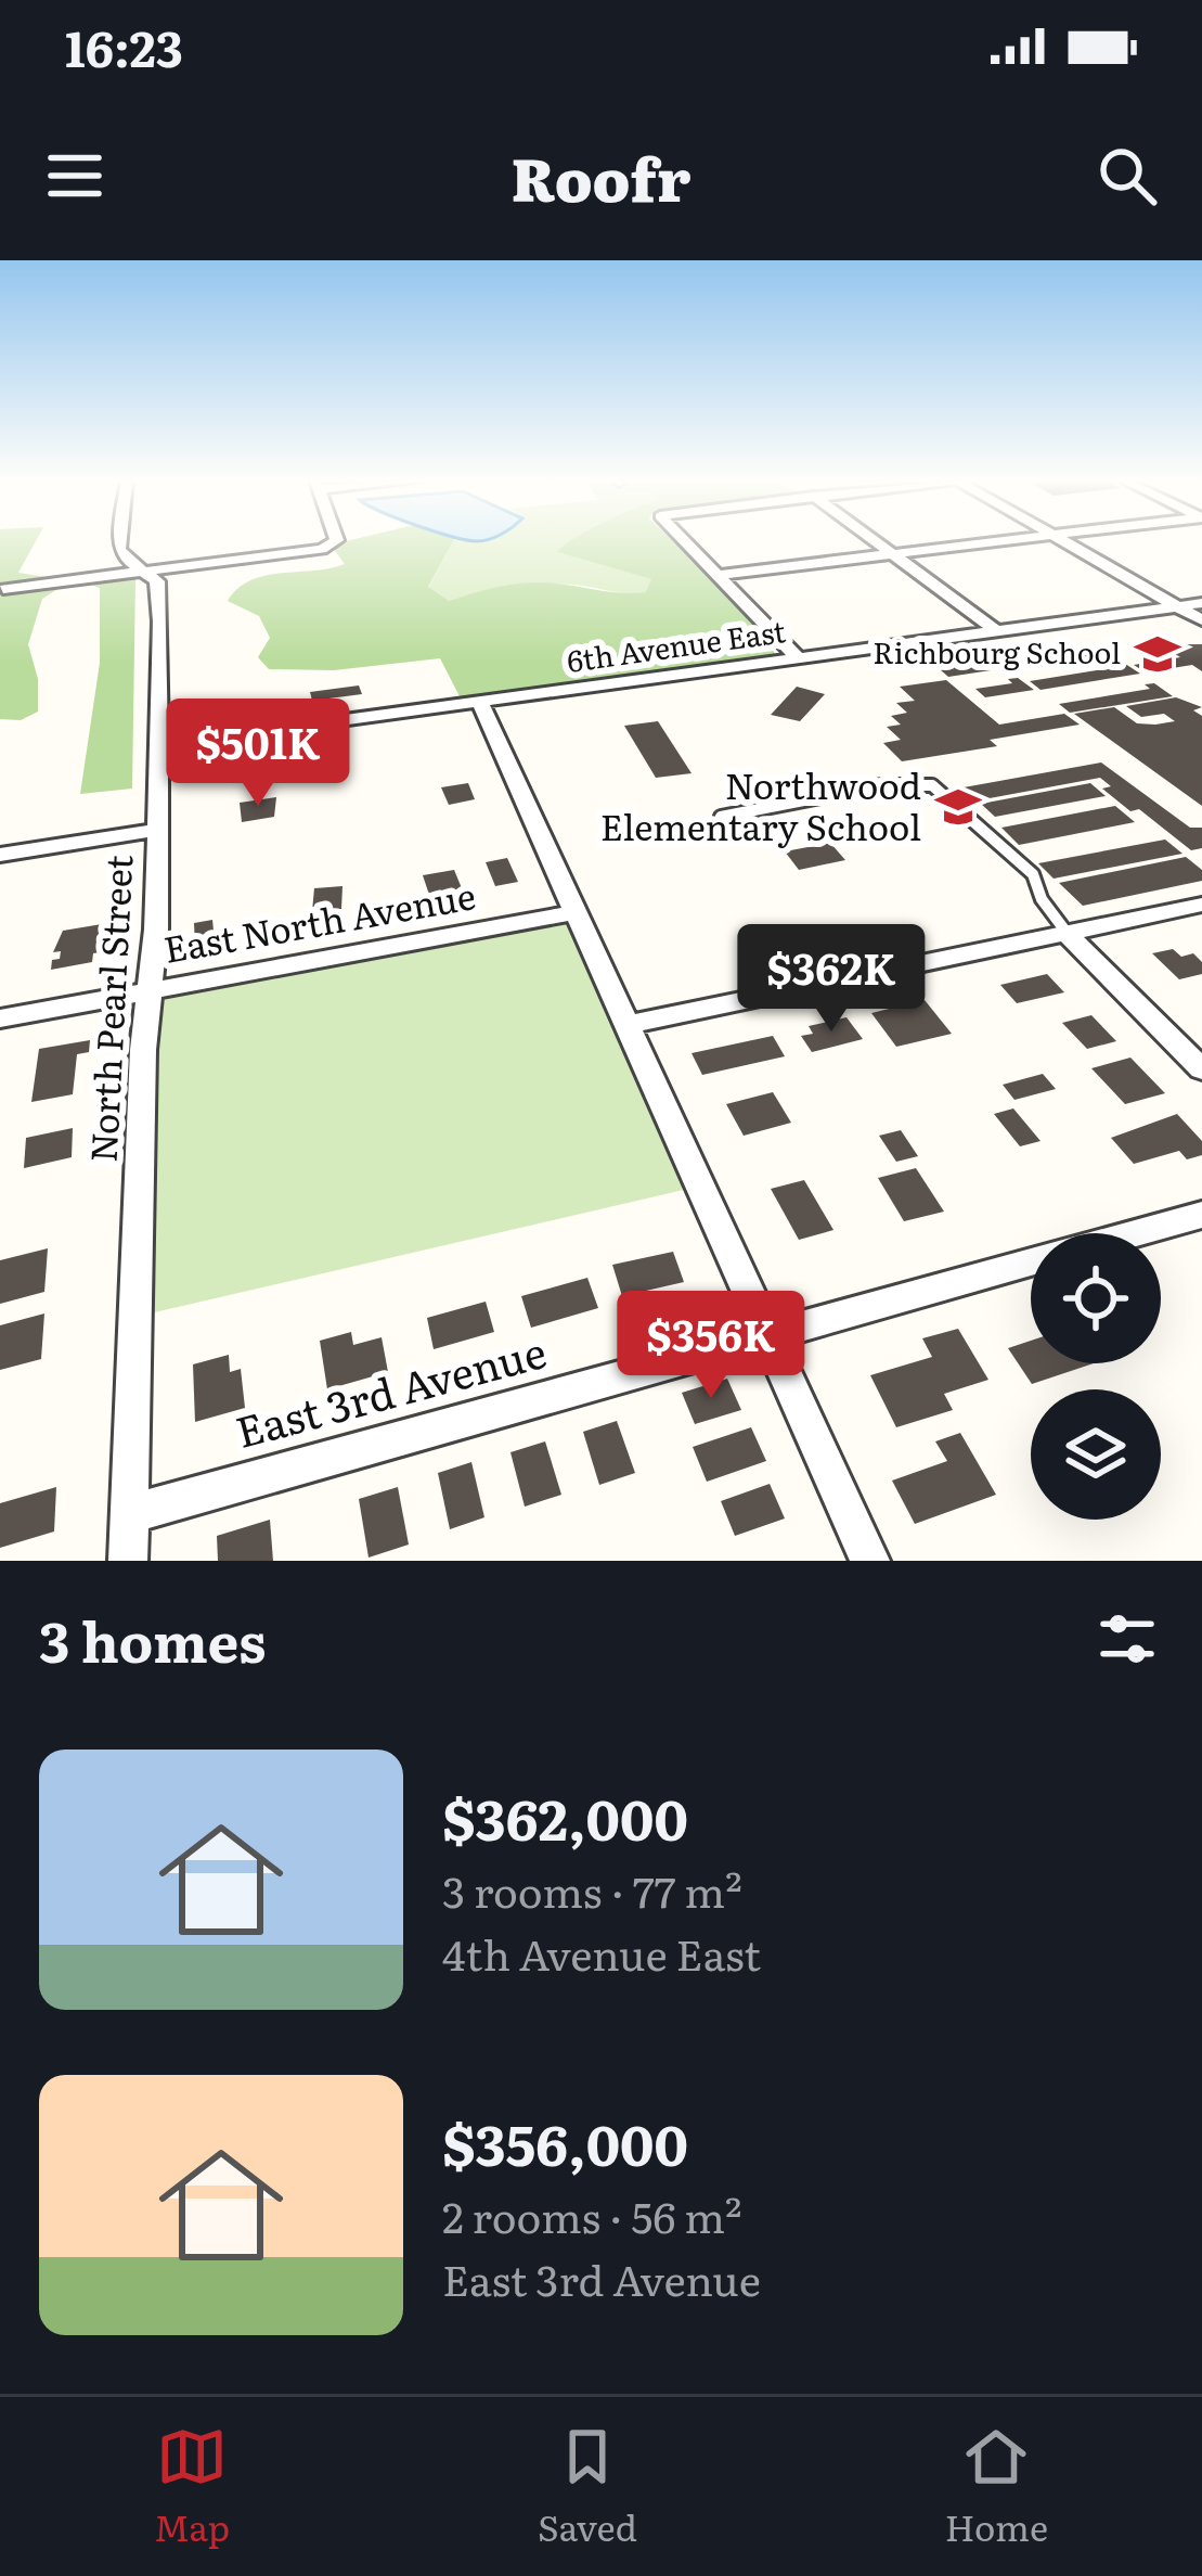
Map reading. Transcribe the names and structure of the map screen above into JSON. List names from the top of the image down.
{
  "streets": {
    "street": [
      "6th Avenue East",
      "East North Avenue",
      "North Pearl Street",
      "East 3rd Avenue"
    ]
  },
  "crossings": [
    ["6th Avenue East", "North Pearl Street"],
    ["East North Avenue", "North Pearl Street"],
    ["North Pearl Street", "East 3rd Avenue"]
  ],
  "places": {
    "school or university": ["Richbourg School", "Northwood Elementary School"]
  },
  "page": {
    "status": "16:23",
    "header": "Roofr",
    "price": ["$501K", "$362K", "$356K"],
    "heading": "3 homes",
    "list": [
      {
        "name": "$362,000",
        "note": "3 rooms · 77 m² · 4th Avenue East"
      },
      {
        "name": "$356,000",
        "note": "2 rooms · 56 m² · East 3rd Avenue"
      }
    ],
    "tabs": ["Map", "Saved", "Home"]
  }
}
